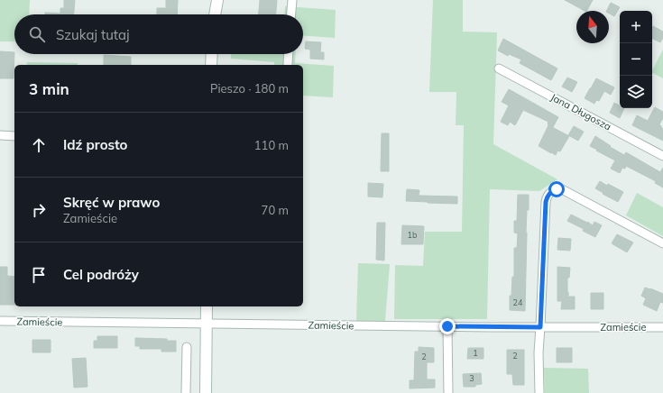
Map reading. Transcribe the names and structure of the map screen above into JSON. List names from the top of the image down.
{
  "streets": {
    "street": ["Jana Długosza", "Zamieście"]
  },
  "house_numbers": [
    "1b",
    "24",
    "1",
    "2",
    "2",
    "3"
  ],
  "north": "top",
  "page": {
    "map_buttons": ["+", "−"],
    "search": "Szukaj tutaj",
    "heading": ["3 min", "Pieszo · 180 m"],
    "list": [
      ["Idź prosto", "110 m"],
      ["Skręć w prawo", "Zamieście", "70 m"],
      "Cel podróży"
    ]
  }
}
